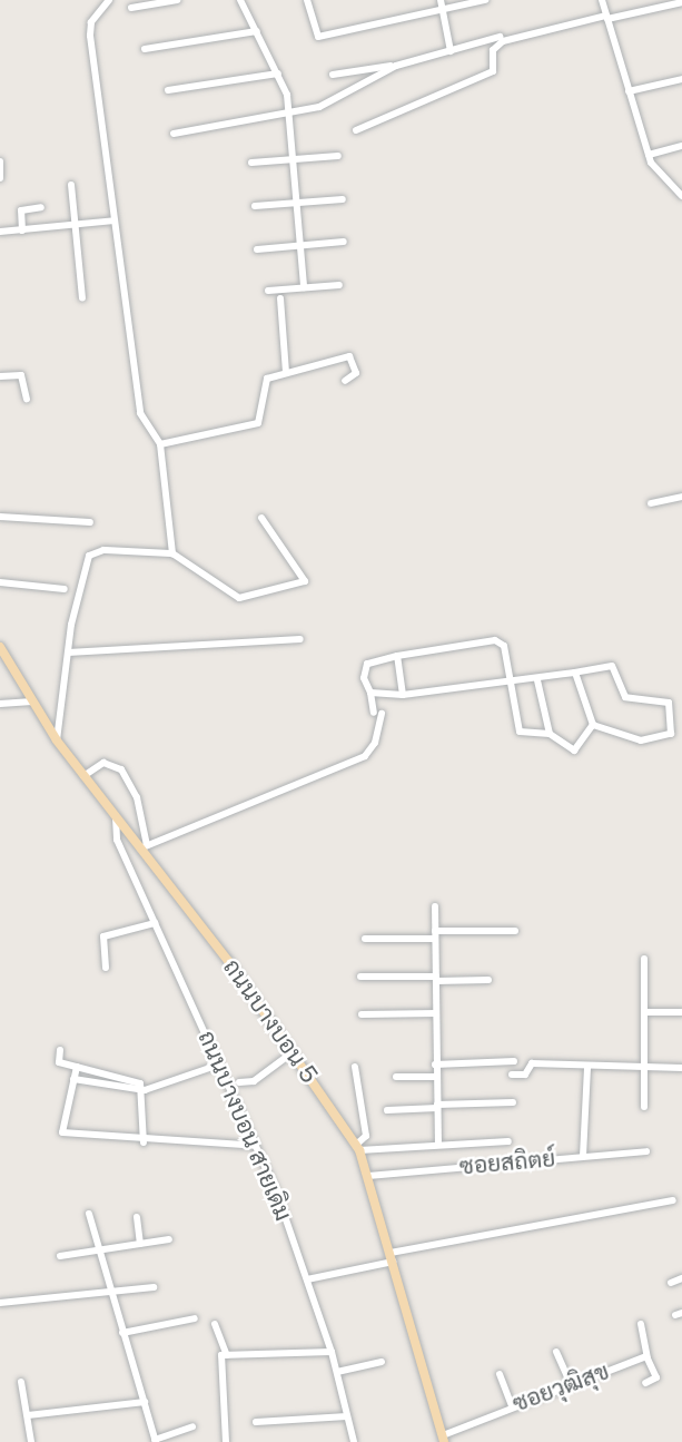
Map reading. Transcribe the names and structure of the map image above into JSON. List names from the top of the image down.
{
  "streets": {
    "main road": ["ถนนบางบอน 5"],
    "street": ["ถนนบางบอน สายเดิม", "ซอยสถิตย์", "ซอยวุฒิสุข"]
  },
  "crossings": [
    ["ถนนบางบอน 5", "ถนนบางบอน สายเดิม"],
    ["ถนนบางบอน 5", "ซอยสถิตย์"],
    ["ถนนบางบอน 5", "ซอยวุฒิสุข"]
  ]
}
